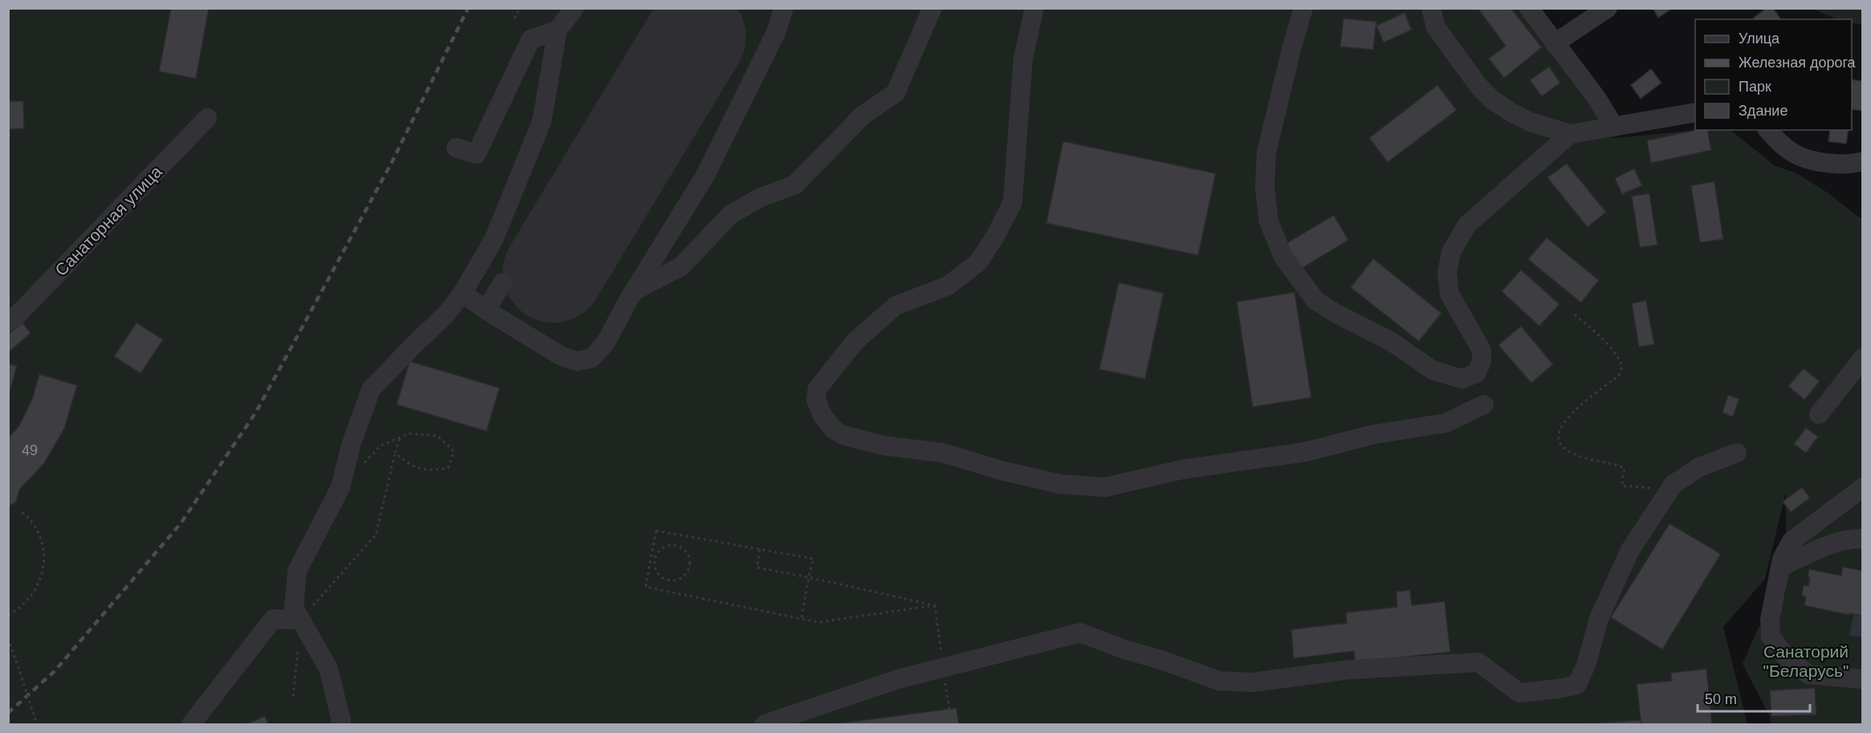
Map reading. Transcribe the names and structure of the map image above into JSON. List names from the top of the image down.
{
  "streets": {
    "street": ["Санаторная улица"]
  },
  "parks": ["Санаторий \"Беларусь\""],
  "house_numbers": ["49"],
  "legend": [
    "Улица",
    "Железная дорога",
    "Парк",
    "Здание"
  ],
  "scale_bar": "50 m"
}
